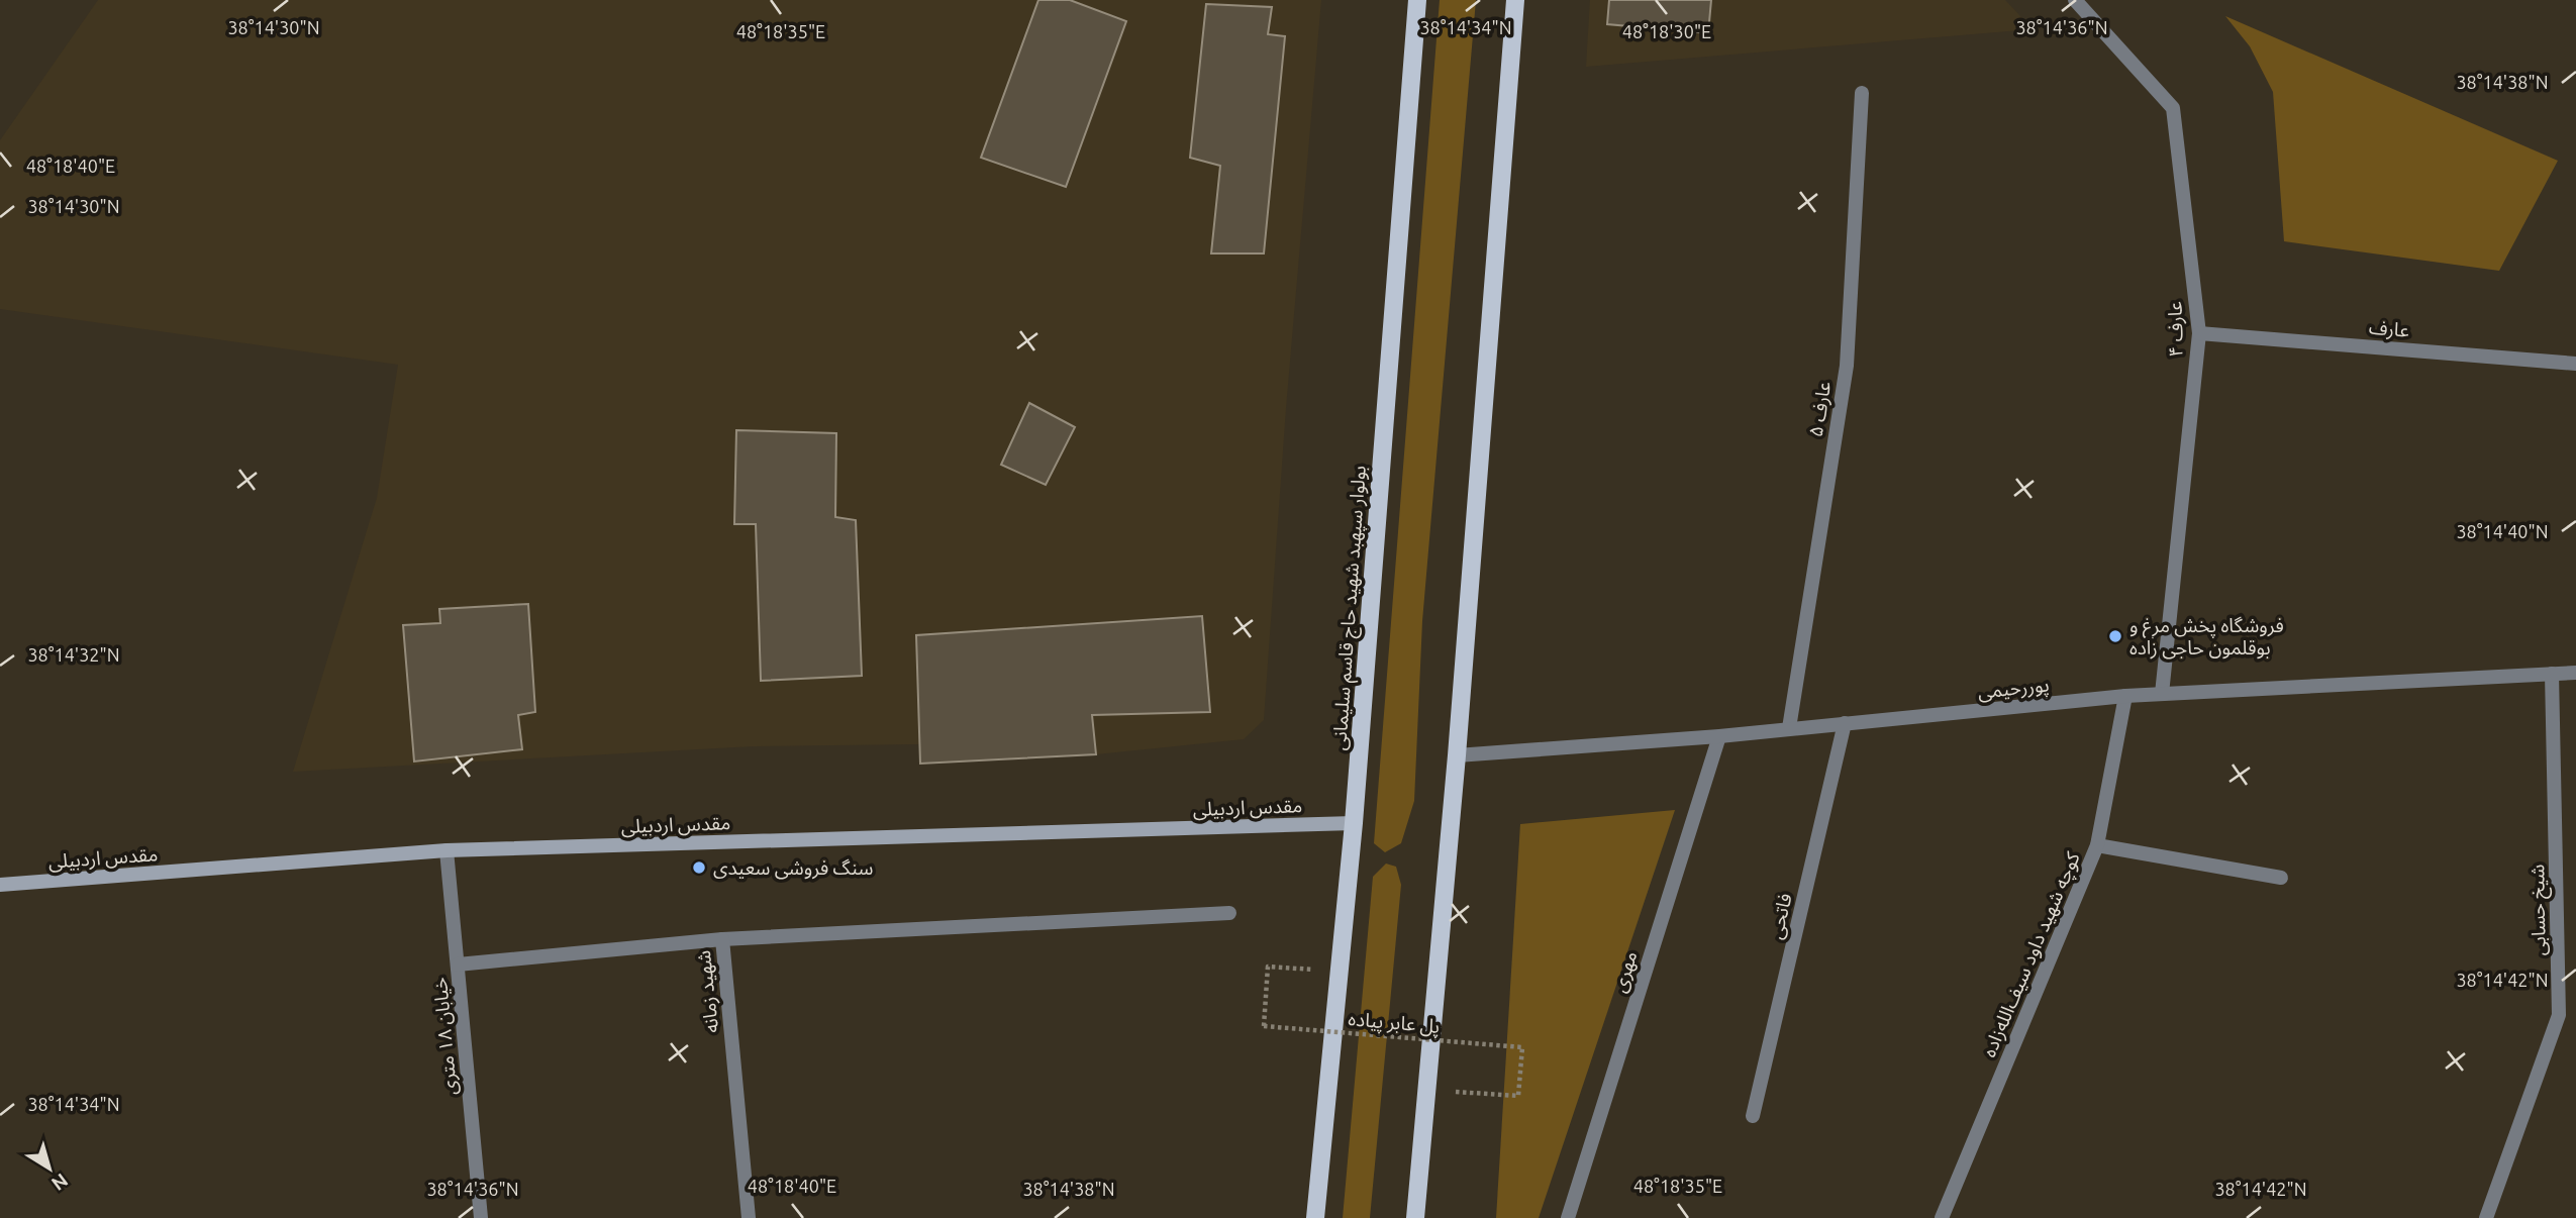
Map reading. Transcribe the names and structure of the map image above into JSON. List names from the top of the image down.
{
  "streets": {
    "main road": ["بولوار سپهبد شهید حاج قاسم سلیمانی", "مقدس اردبیلی"],
    "street": [
      "عارف",
      "عارف ۴",
      "عارف ۵",
      "پوررحیمی",
      "شیخ حسابی",
      "فاتحی",
      "کوچه شهید داود سیف‌الله‌زاده",
      "مهری",
      "شهید زمانه",
      "خیابان ۱۸ متری"
    ],
    "path": ["پل عابر پیاده"]
  },
  "crossings": [
    ["عارف", "عارف ۴"],
    ["عارف ۴", "پوررحیمی"],
    ["عارف ۵", "پوررحیمی"],
    ["بولوار سپهبد شهید حاج قاسم سلیمانی", "مقدس اردبیلی"],
    ["بولوار سپهبد شهید حاج قاسم سلیمانی", "پل عابر پیاده"],
    ["پوررحیمی", "شیخ حسابی"],
    ["پوررحیمی", "فاتحی"],
    ["پوررحیمی", "کوچه شهید داود سیف‌الله‌زاده"],
    ["پوررحیمی", "مهری"],
    ["مقدس اردبیلی", "خیابان ۱۸ متری"],
    ["شهید زمانه", "خیابان ۱۸ متری"]
  ],
  "places": ["فروشگاه پخش مرغ و بوقلمون حاجی زاده", "سنگ فروشی سعیدی"],
  "north": "bottom right",
  "coordinates": [
    "38°14'30\"N",
    "38°14'34\"N",
    "38°14'36\"N",
    "48°18'35\"E",
    "48°18'30\"E",
    "38°14'38\"N",
    "48°18'40\"E",
    "38°14'40\"N",
    "38°14'32\"N",
    "38°14'42\"N"
  ]
}
